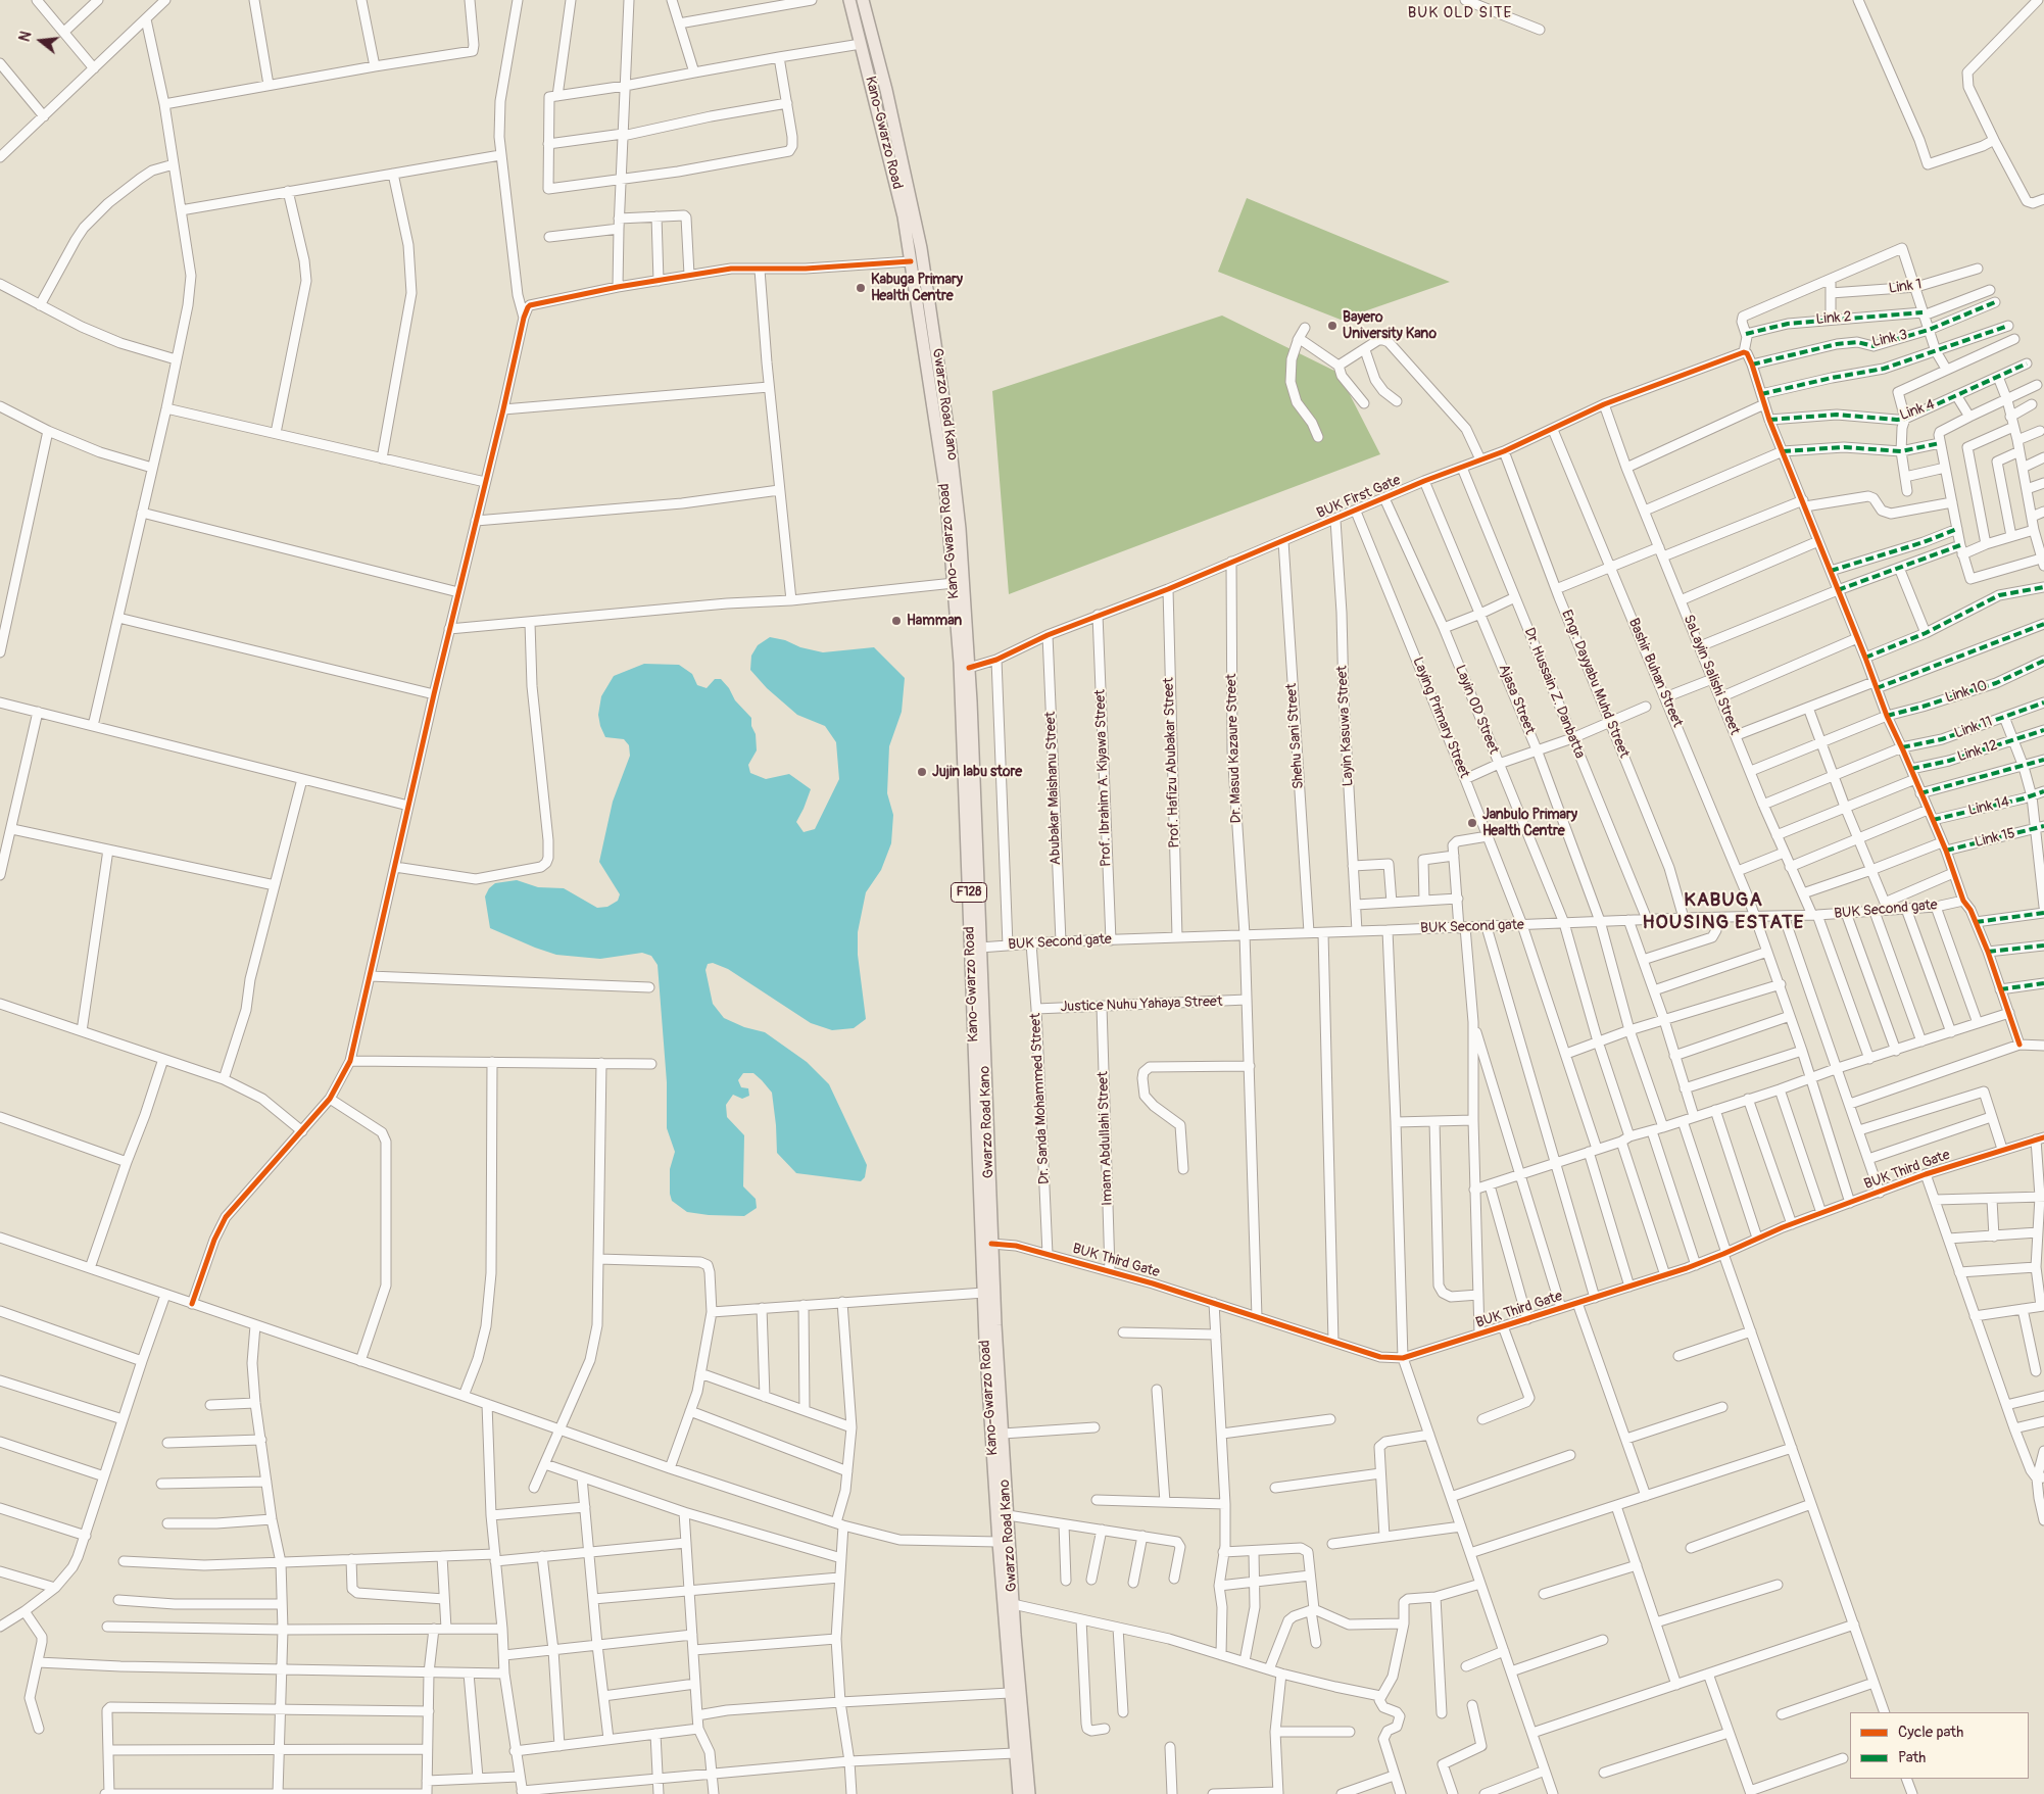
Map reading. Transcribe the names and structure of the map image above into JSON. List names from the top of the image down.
{
  "streets": {
    "main road": ["Kano-Gwarzo Road", "Gwarzo Road Kano", "F128"],
    "street": [
      "Link 1",
      "Link 2",
      "Link 3",
      "Link 4",
      "BUK First Gate",
      "Bashir Buhan Street",
      "SaLayin Salishi Street",
      "Engr. Dayyabu Muhd Street",
      "Link 10",
      "Dr. Hussain Z. Danbatta",
      "Ajasa Street",
      "Layin OD Street",
      "Laying Primary Street",
      "Layin Kasuwa Street",
      "Link 11",
      "Shehu Sani Street",
      "Dr. Masud Kazaure Street",
      "Link 12",
      "Prof. Hafizu Abubakar Street",
      "Prof. Ibrahim A. Kiyawa Street",
      "Abubakar Maishanu Street",
      "Link 14",
      "Link 15",
      "BUK Second gate",
      "Justice Nuhu Yahaya Street",
      "Dr. Sanda Mohammed Street",
      "Imam Abdullahi Street",
      "BUK Third Gate"
    ]
  },
  "crossings": [
    ["Kano-Gwarzo Road", "Gwarzo Road Kano"],
    ["Gwarzo Road Kano", "BUK First Gate"],
    ["Gwarzo Road Kano", "BUK Second gate"],
    ["Gwarzo Road Kano", "BUK Third Gate"],
    ["BUK First Gate", "Bashir Buhan Street"],
    ["BUK First Gate", "SaLayin Salishi Street"],
    ["BUK First Gate", "Engr. Dayyabu Muhd Street"],
    ["BUK First Gate", "Dr. Hussain Z. Danbatta"],
    ["BUK First Gate", "Ajasa Street"],
    ["BUK First Gate", "Layin OD Street"],
    ["BUK First Gate", "Laying Primary Street"],
    ["BUK First Gate", "Layin Kasuwa Street"],
    ["BUK First Gate", "Shehu Sani Street"],
    ["BUK First Gate", "Dr. Masud Kazaure Street"],
    ["BUK First Gate", "Prof. Hafizu Abubakar Street"],
    ["BUK First Gate", "Prof. Ibrahim A. Kiyawa Street"],
    ["BUK First Gate", "Abubakar Maishanu Street"],
    ["Bashir Buhan Street", "BUK Second gate"],
    ["Bashir Buhan Street", "BUK Third Gate"],
    ["SaLayin Salishi Street", "Link 10"],
    ["SaLayin Salishi Street", "Link 11"],
    ["SaLayin Salishi Street", "Link 15"],
    ["SaLayin Salishi Street", "BUK Second gate"],
    ["Engr. Dayyabu Muhd Street", "BUK Second gate"],
    ["Dr. Hussain Z. Danbatta", "BUK Second gate"],
    ["Ajasa Street", "BUK Second gate"],
    ["Layin OD Street", "BUK Second gate"],
    ["Laying Primary Street", "BUK Second gate"],
    ["Laying Primary Street", "BUK Third Gate"],
    ["Layin Kasuwa Street", "BUK Second gate"],
    ["Shehu Sani Street", "BUK Second gate"],
    ["Dr. Masud Kazaure Street", "BUK Second gate"],
    ["Dr. Masud Kazaure Street", "Justice Nuhu Yahaya Street"],
    ["Dr. Masud Kazaure Street", "BUK Third Gate"],
    ["Prof. Hafizu Abubakar Street", "BUK Second gate"],
    ["Prof. Ibrahim A. Kiyawa Street", "BUK Second gate"],
    ["Abubakar Maishanu Street", "BUK Second gate"],
    ["BUK Second gate", "Dr. Sanda Mohammed Street"],
    ["Justice Nuhu Yahaya Street", "Dr. Sanda Mohammed Street"],
    ["Justice Nuhu Yahaya Street", "Imam Abdullahi Street"],
    ["Dr. Sanda Mohammed Street", "BUK Third Gate"],
    ["Imam Abdullahi Street", "BUK Third Gate"]
  ],
  "districts": ["BUK OLD SITE", "KABUGA HOUSING ESTATE"],
  "places": [
    "Kabuga Primary Health Centre",
    "Bayero University Kano",
    "Hamman",
    "Jujin labu store",
    "Janbulo Primary Health Centre"
  ],
  "legend": ["Cycle path", "Path"],
  "north": "left"
}
